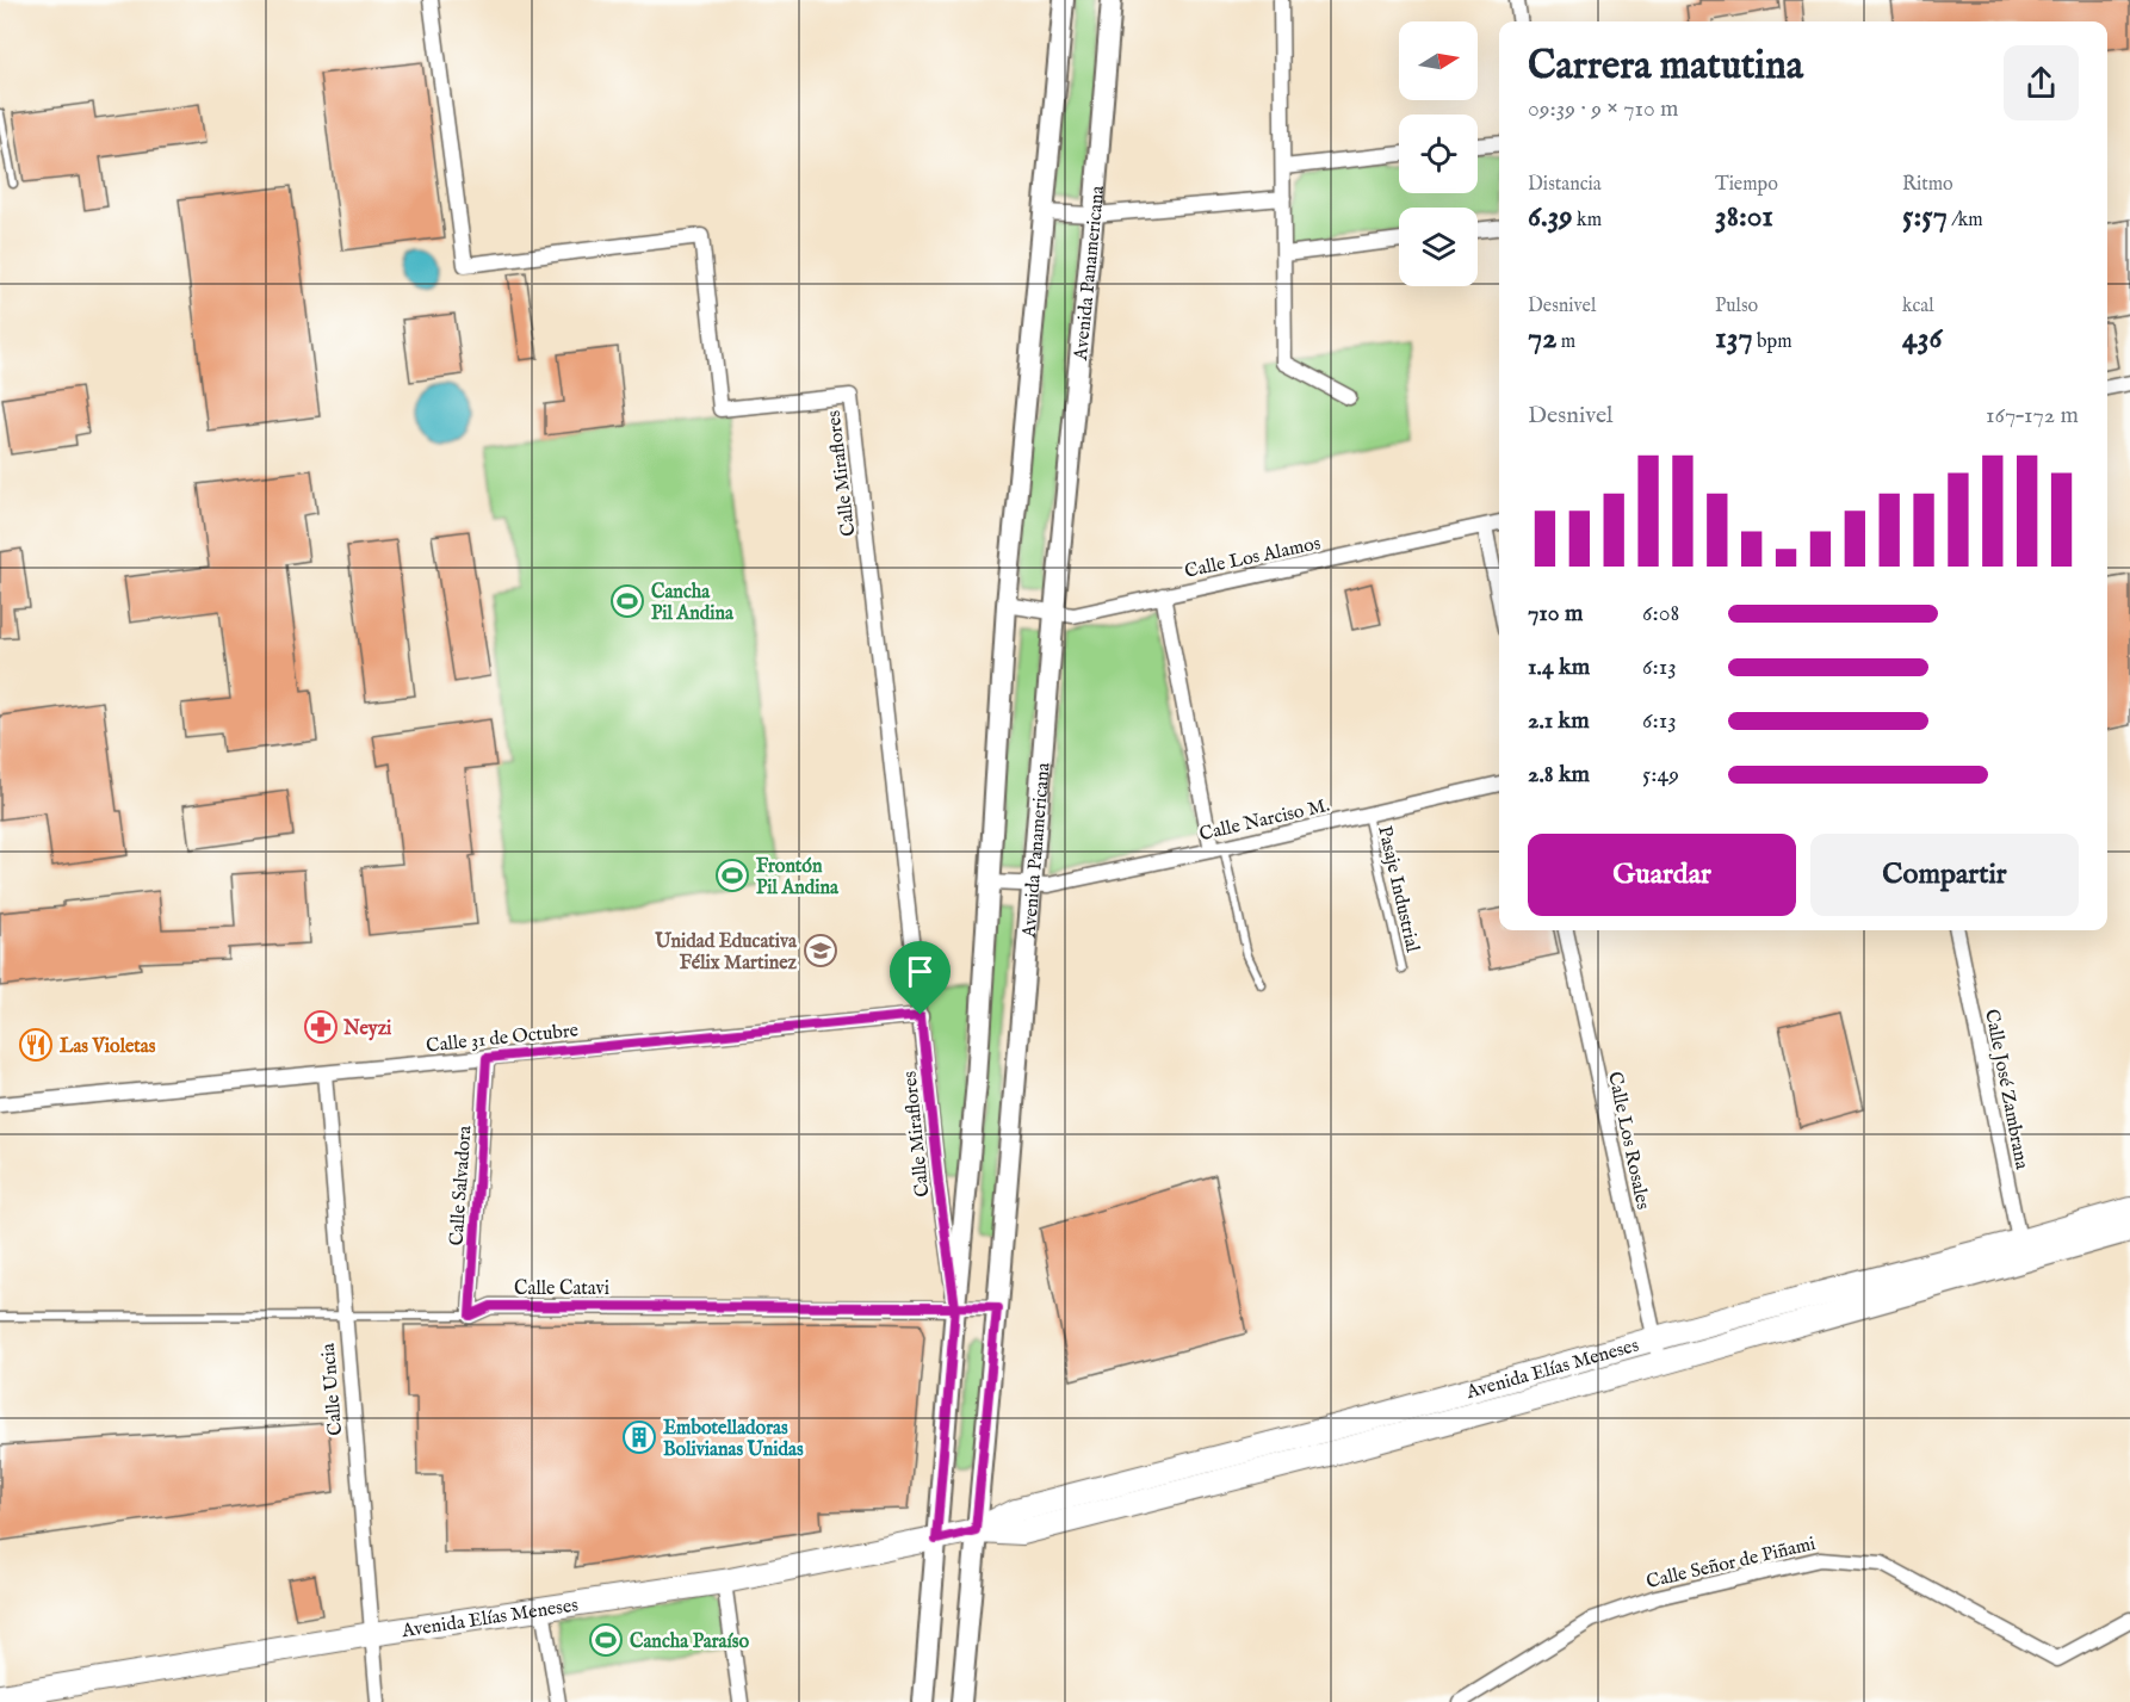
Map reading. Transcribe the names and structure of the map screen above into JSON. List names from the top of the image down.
{
  "streets": {
    "main road": ["Avenida Panamericana", "Avenida Elías Meneses"],
    "street": [
      "Calle Miraflores",
      "Calle Los Alamos",
      "Calle Narciso M.",
      "Calle 31 de Octubre",
      "Calle José Zambrana",
      "Calle Los Rosales",
      "Calle Salvadora",
      "Calle Catavi",
      "Calle Uncia",
      "Calle Señor de Piñami"
    ],
    "lane": ["Pasaje Industrial"]
  },
  "crossings": [
    ["Avenida Panamericana", "Calle Los Alamos"],
    ["Avenida Panamericana", "Calle Narciso M."],
    ["Avenida Panamericana", "Calle Catavi"],
    ["Avenida Panamericana", "Avenida Elías Meneses"],
    ["Calle Miraflores", "Calle 31 de Octubre"],
    ["Calle Miraflores", "Calle Catavi"],
    ["Calle Narciso M.", "Pasaje Industrial"],
    ["Calle 31 de Octubre", "Calle Salvadora"],
    ["Calle 31 de Octubre", "Calle Uncia"],
    ["Calle José Zambrana", "Avenida Elías Meneses"],
    ["Calle Los Rosales", "Avenida Elías Meneses"],
    ["Calle Salvadora", "Calle Catavi"],
    ["Calle Catavi", "Calle Uncia"],
    ["Avenida Elías Meneses", "Calle Uncia"]
  ],
  "places": {
    "sports": ["Cancha Pil Andina", "Frontón Pil Andina", "Cancha Paraíso"],
    "school or university": ["Unidad Educativa Félix Martinez"],
    "pharmacy": ["Neyzi"],
    "restaurant": ["Las Violetas"],
    "building": ["Embotelladoras Bolivianas Unidas"]
  },
  "north": "right",
  "page": {
    "heading": ["Carrera matutina", "09:39 · 9 × 710 m"],
    "stats": [
      ["Distancia", "6.39 km"],
      ["Tiempo", "38:01"],
      ["Ritmo", "5:57 /km"],
      ["Desnivel", "72 m"],
      ["Pulso", "137 bpm"],
      ["kcal", "436"]
    ],
    "chart": ["Desnivel", "167–172 m"],
    "list": [
      {
        "name": "710 m",
        "note": "6:08"
      },
      {
        "name": "1.4 km",
        "note": "6:13"
      },
      {
        "name": "2.1 km",
        "note": "6:13"
      },
      {
        "name": "2.8 km",
        "note": "5:49"
      }
    ],
    "buttons": ["Guardar", "Compartir"]
  }
}
